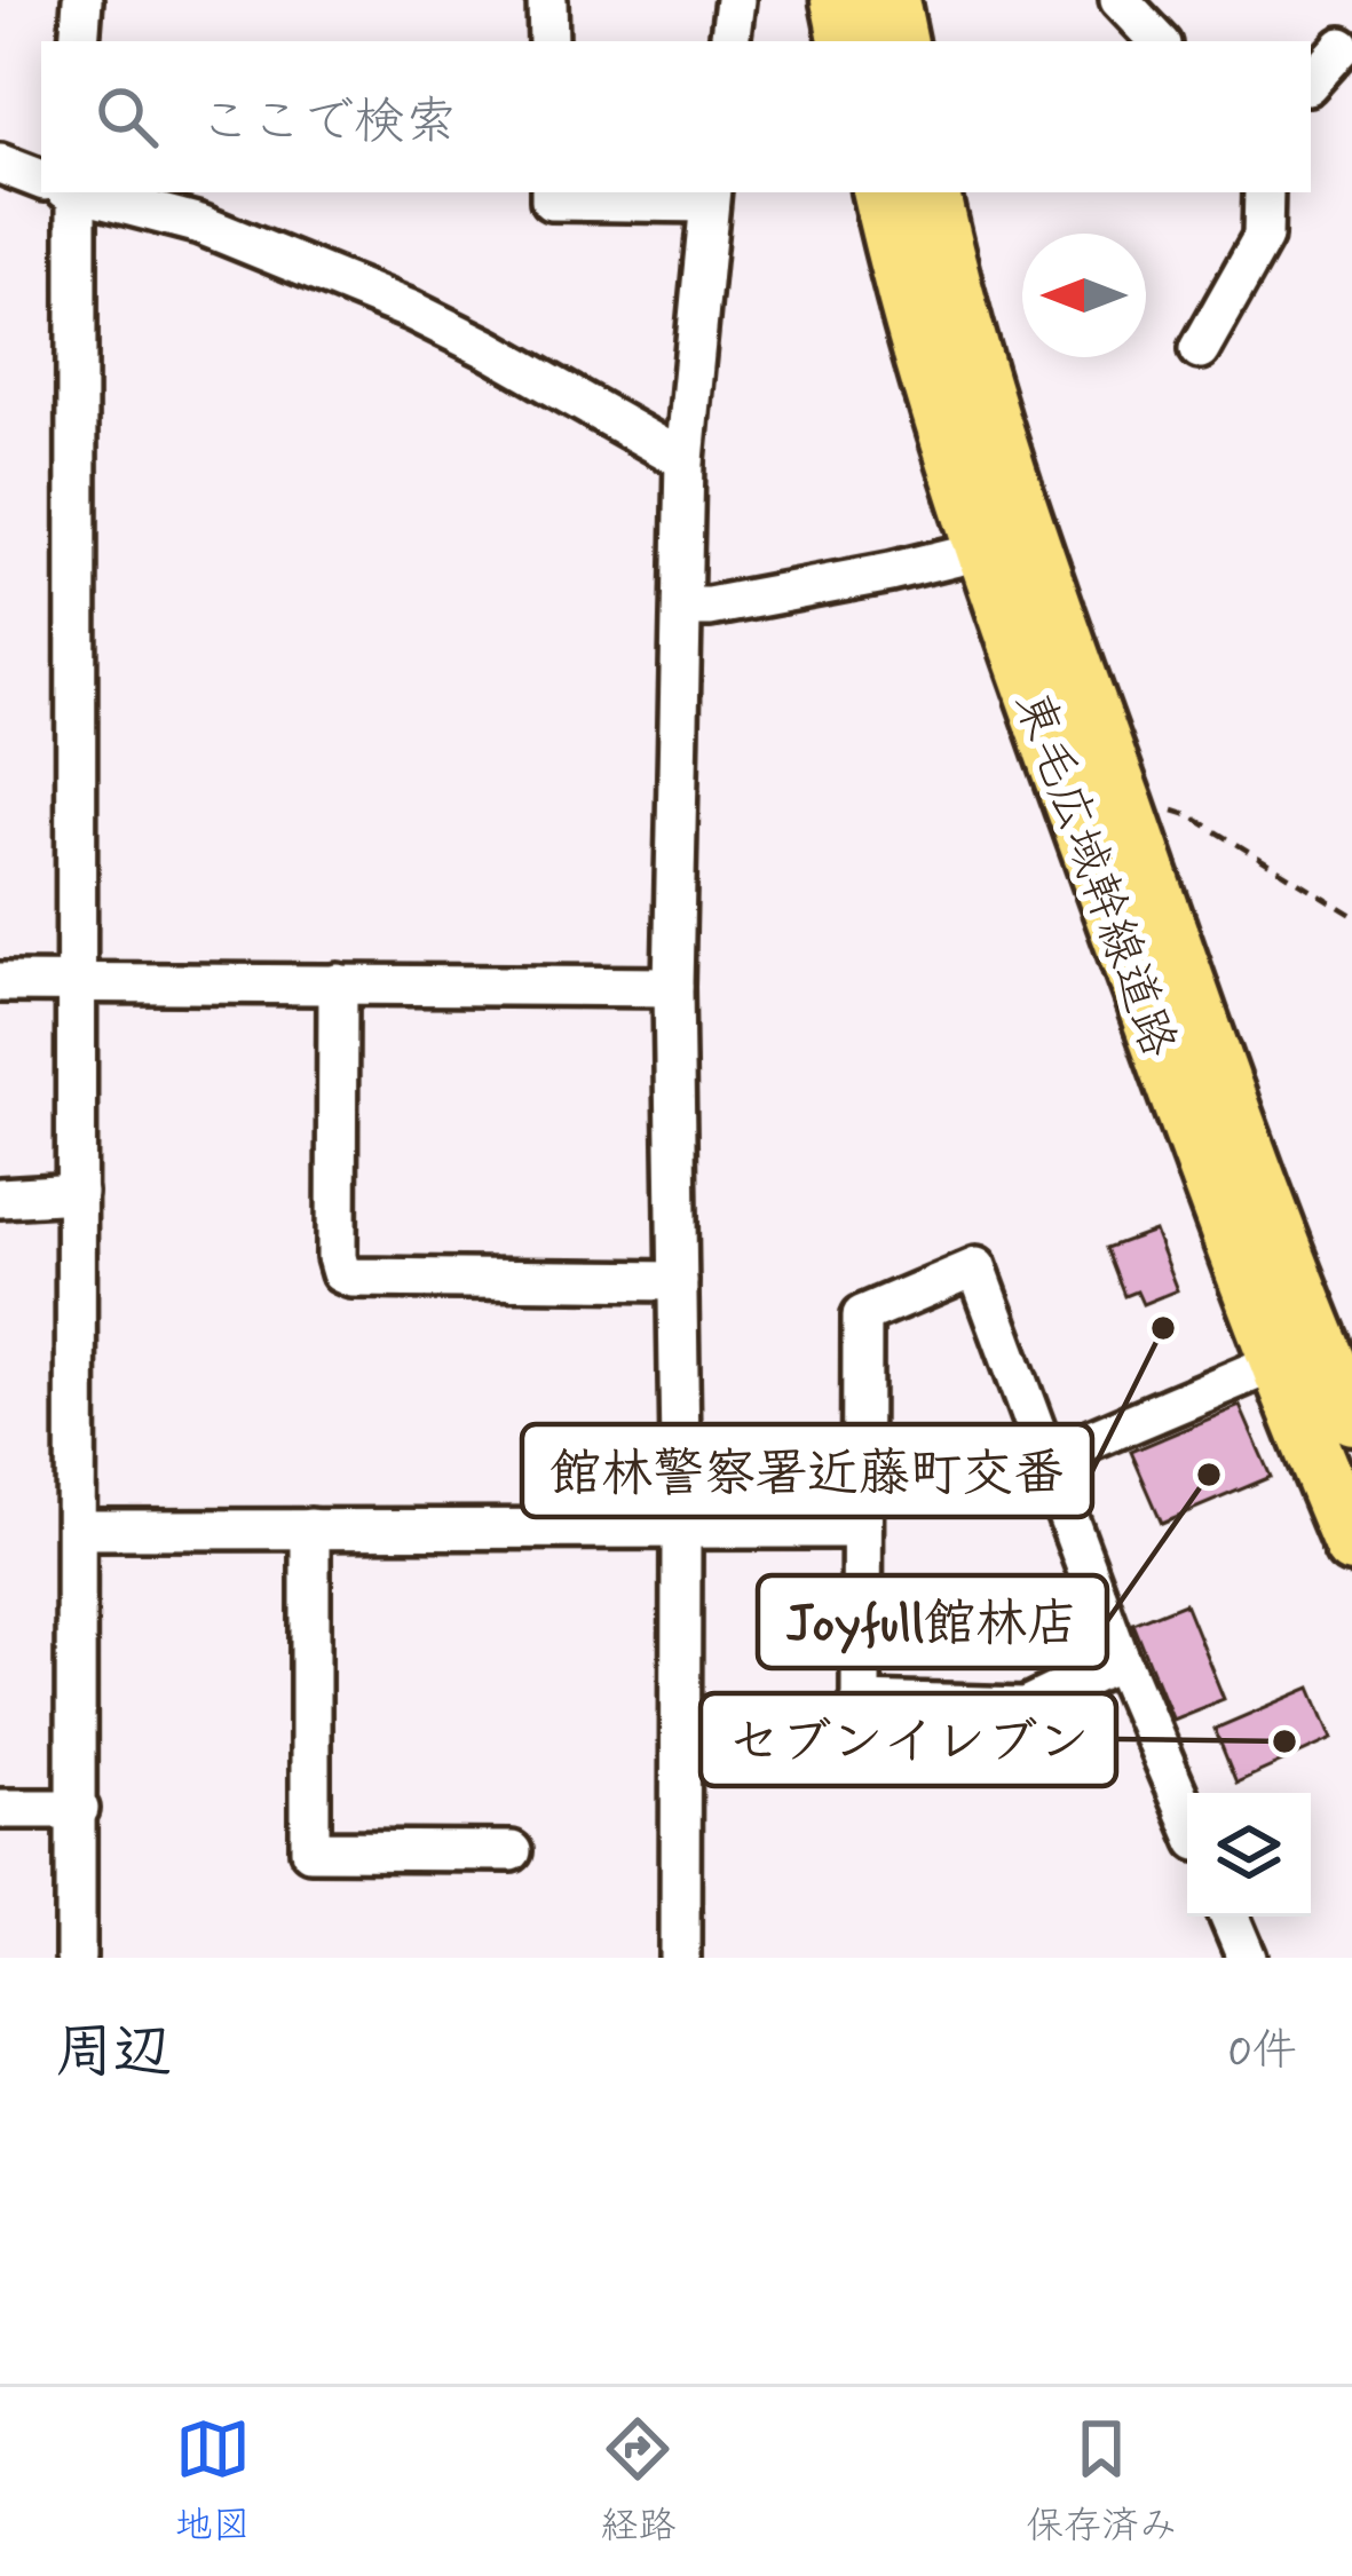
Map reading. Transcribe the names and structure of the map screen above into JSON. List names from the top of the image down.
{
  "streets": {
    "highway": ["東毛広域幹線道路"]
  },
  "places": ["館林警察署近藤町交番", "Joyfull館林店", "セブンイレブン"],
  "north": "left",
  "page": {
    "search": "ここで検索",
    "heading": ["周辺", "0件"],
    "nav": ["地図", "経路", "保存済み"]
  }
}
